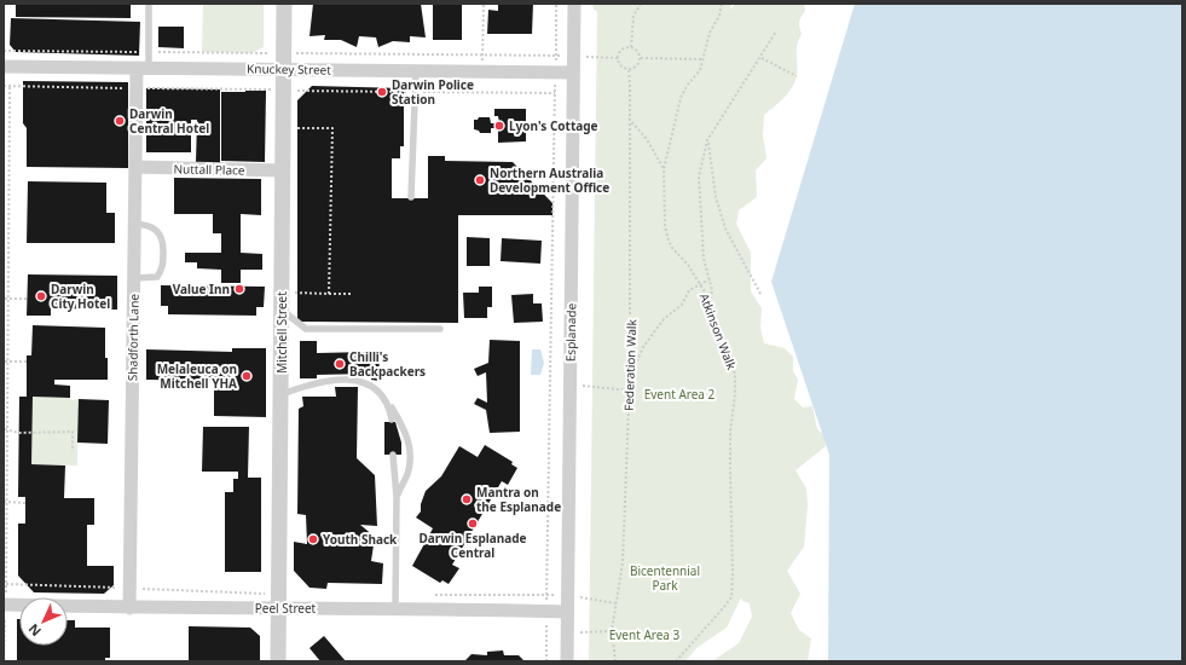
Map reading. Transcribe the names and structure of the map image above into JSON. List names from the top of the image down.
{
  "streets": {
    "street": [
      "Knuckey Street",
      "Nuttall Place",
      "Mitchell Street",
      "Esplanade",
      "Shadforth Lane",
      "Peel Street"
    ],
    "path": ["Atkinson Walk", "Federation Walk"]
  },
  "crossings": [
    ["Knuckey Street", "Mitchell Street"],
    ["Knuckey Street", "Esplanade"],
    ["Knuckey Street", "Shadforth Lane"],
    ["Nuttall Place", "Mitchell Street"],
    ["Nuttall Place", "Shadforth Lane"],
    ["Mitchell Street", "Peel Street"],
    ["Esplanade", "Peel Street"],
    ["Shadforth Lane", "Peel Street"]
  ],
  "parks": ["Event Area 2", "Bicentennial Park", "Event Area 3"],
  "places": [
    "Darwin Police Station",
    "Darwin Central Hotel",
    "Lyon's Cottage",
    "Northern Australia Development Office",
    "Value Inn",
    "Darwin City Hotel",
    "Chilli's Backpackers",
    "Melaleuca on Mitchell YHA",
    "Mantra on the Esplanade",
    "Darwin Esplanade Central",
    "Youth Shack"
  ],
  "north": "bottom left"
}
